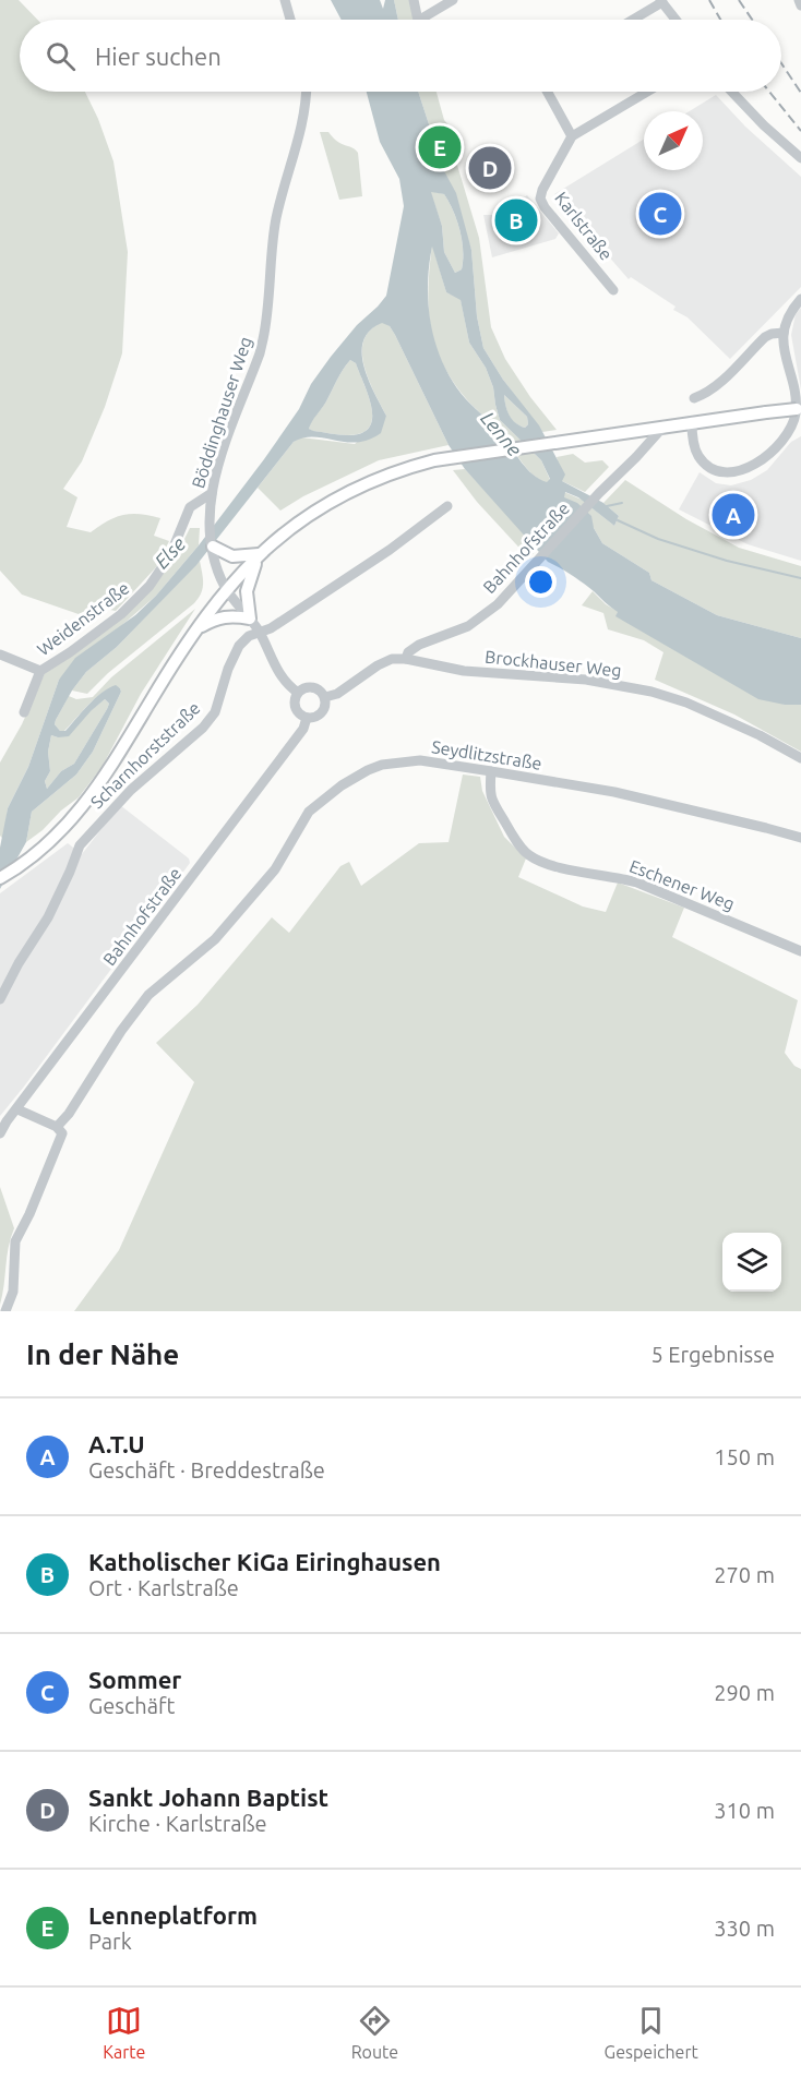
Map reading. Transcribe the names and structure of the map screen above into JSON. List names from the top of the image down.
{
  "streets": {
    "street": [
      "Karlstraße",
      "Böddinghauser Weg",
      "Bahnhofstraße",
      "Weidenstraße",
      "Brockhauser Weg",
      "Scharnhorststraße",
      "Seydlitzstraße",
      "Eschener Weg"
    ]
  },
  "crossings": [
    ["Böddinghauser Weg", "Bahnhofstraße"],
    ["Böddinghauser Weg", "Weidenstraße"],
    ["Böddinghauser Weg", "Scharnhorststraße"],
    ["Bahnhofstraße", "Brockhauser Weg"],
    ["Seydlitzstraße", "Eschener Weg"]
  ],
  "water": ["Lenne", "Else"],
  "north": "top right",
  "page": {
    "search": "Hier suchen",
    "pins": [
      "E",
      "D",
      "C",
      "B",
      "A"
    ],
    "heading": ["In der Nähe", "5 Ergebnisse"],
    "list": [
      {
        "mark": "A",
        "name": "A.T.U",
        "note": "Geschäft · Breddestraße",
        "value": "150 m"
      },
      {
        "mark": "B",
        "name": "Katholischer KiGa Eiringhausen",
        "note": "Ort · Karlstraße",
        "value": "270 m"
      },
      {
        "mark": "C",
        "name": "Sommer",
        "note": "Geschäft",
        "value": "290 m"
      },
      {
        "mark": "D",
        "name": "Sankt Johann Baptist",
        "note": "Kirche · Karlstraße",
        "value": "310 m"
      },
      {
        "mark": "E",
        "name": "Lenneplatform",
        "note": "Park",
        "value": "330 m"
      }
    ],
    "nav": ["Karte", "Route", "Gespeichert"]
  }
}
